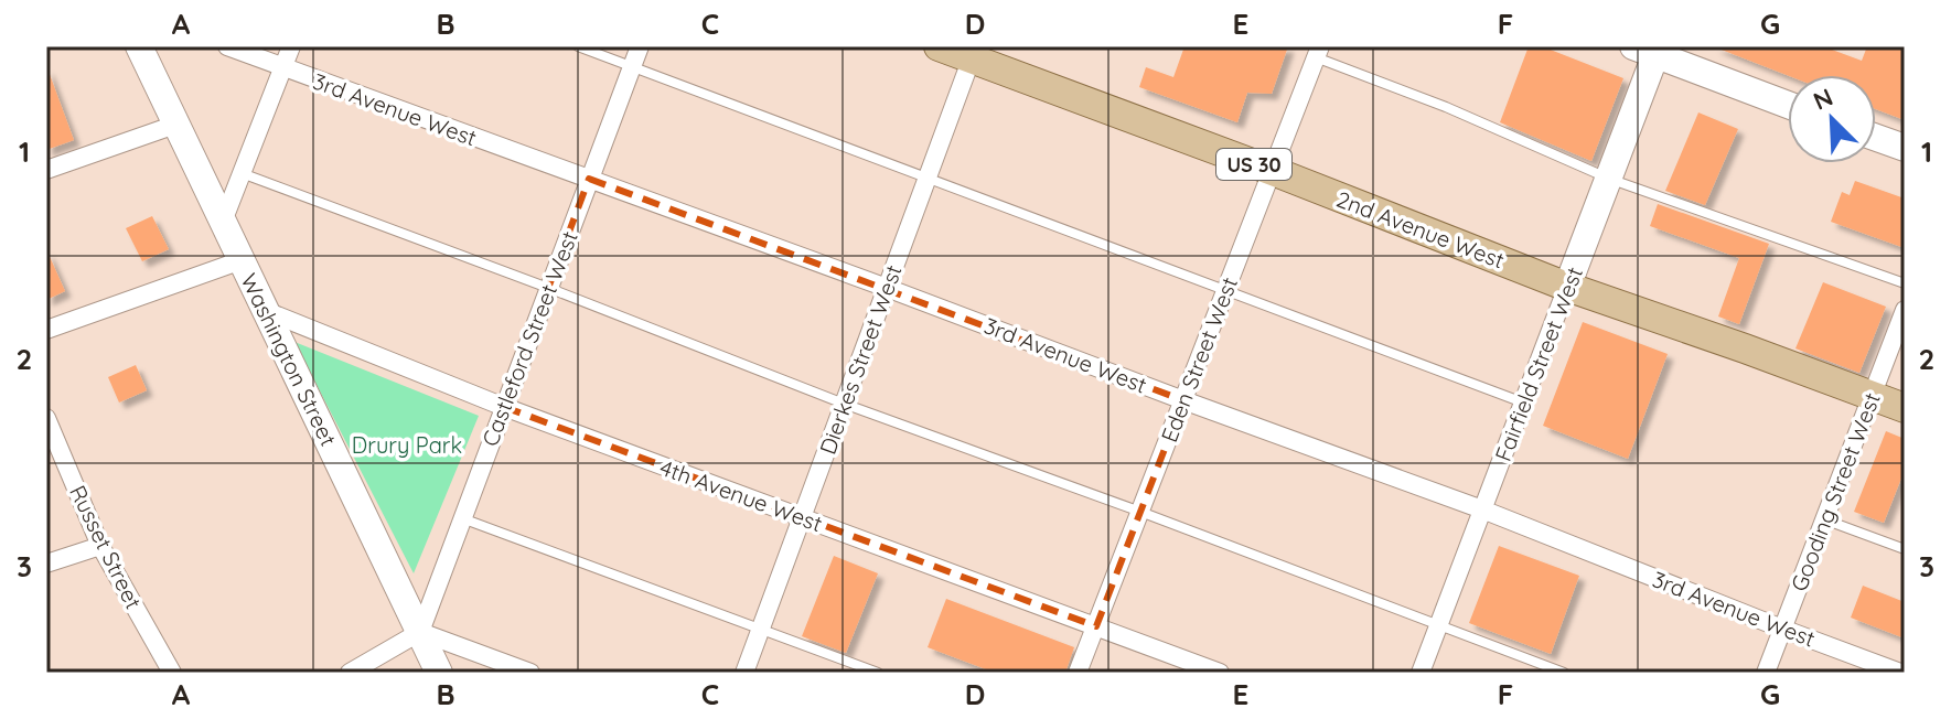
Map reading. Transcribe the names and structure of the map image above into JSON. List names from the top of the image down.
{
  "streets": {
    "main road": [
      "US 30",
      "2nd Avenue West",
      "Washington Street",
      "Fairfield Street West"
    ],
    "street": [
      "3rd Avenue West",
      "Castleford Street West",
      "Dierkes Street West",
      "Eden Street West",
      "Gooding Street West",
      "4th Avenue West",
      "Russet Street"
    ]
  },
  "crossings": [
    ["3rd Avenue West", "Castleford Street West"],
    ["3rd Avenue West", "Dierkes Street West"],
    ["3rd Avenue West", "Eden Street West"],
    ["3rd Avenue West", "Fairfield Street West"],
    ["3rd Avenue West", "Gooding Street West"],
    ["2nd Avenue West", "Dierkes Street West"],
    ["2nd Avenue West", "Eden Street West"],
    ["2nd Avenue West", "Fairfield Street West"],
    ["2nd Avenue West", "Gooding Street West"],
    ["Castleford Street West", "Washington Street"],
    ["Castleford Street West", "4th Avenue West"],
    ["Washington Street", "4th Avenue West"],
    ["Dierkes Street West", "4th Avenue West"],
    ["Eden Street West", "4th Avenue West"]
  ],
  "parks": ["Drury Park"],
  "north": "top left",
  "grid": {
    "columns": [
      "A",
      "B",
      "C",
      "D",
      "E",
      "F",
      "G"
    ],
    "rows": ["1", "2", "3"]
  }
}
